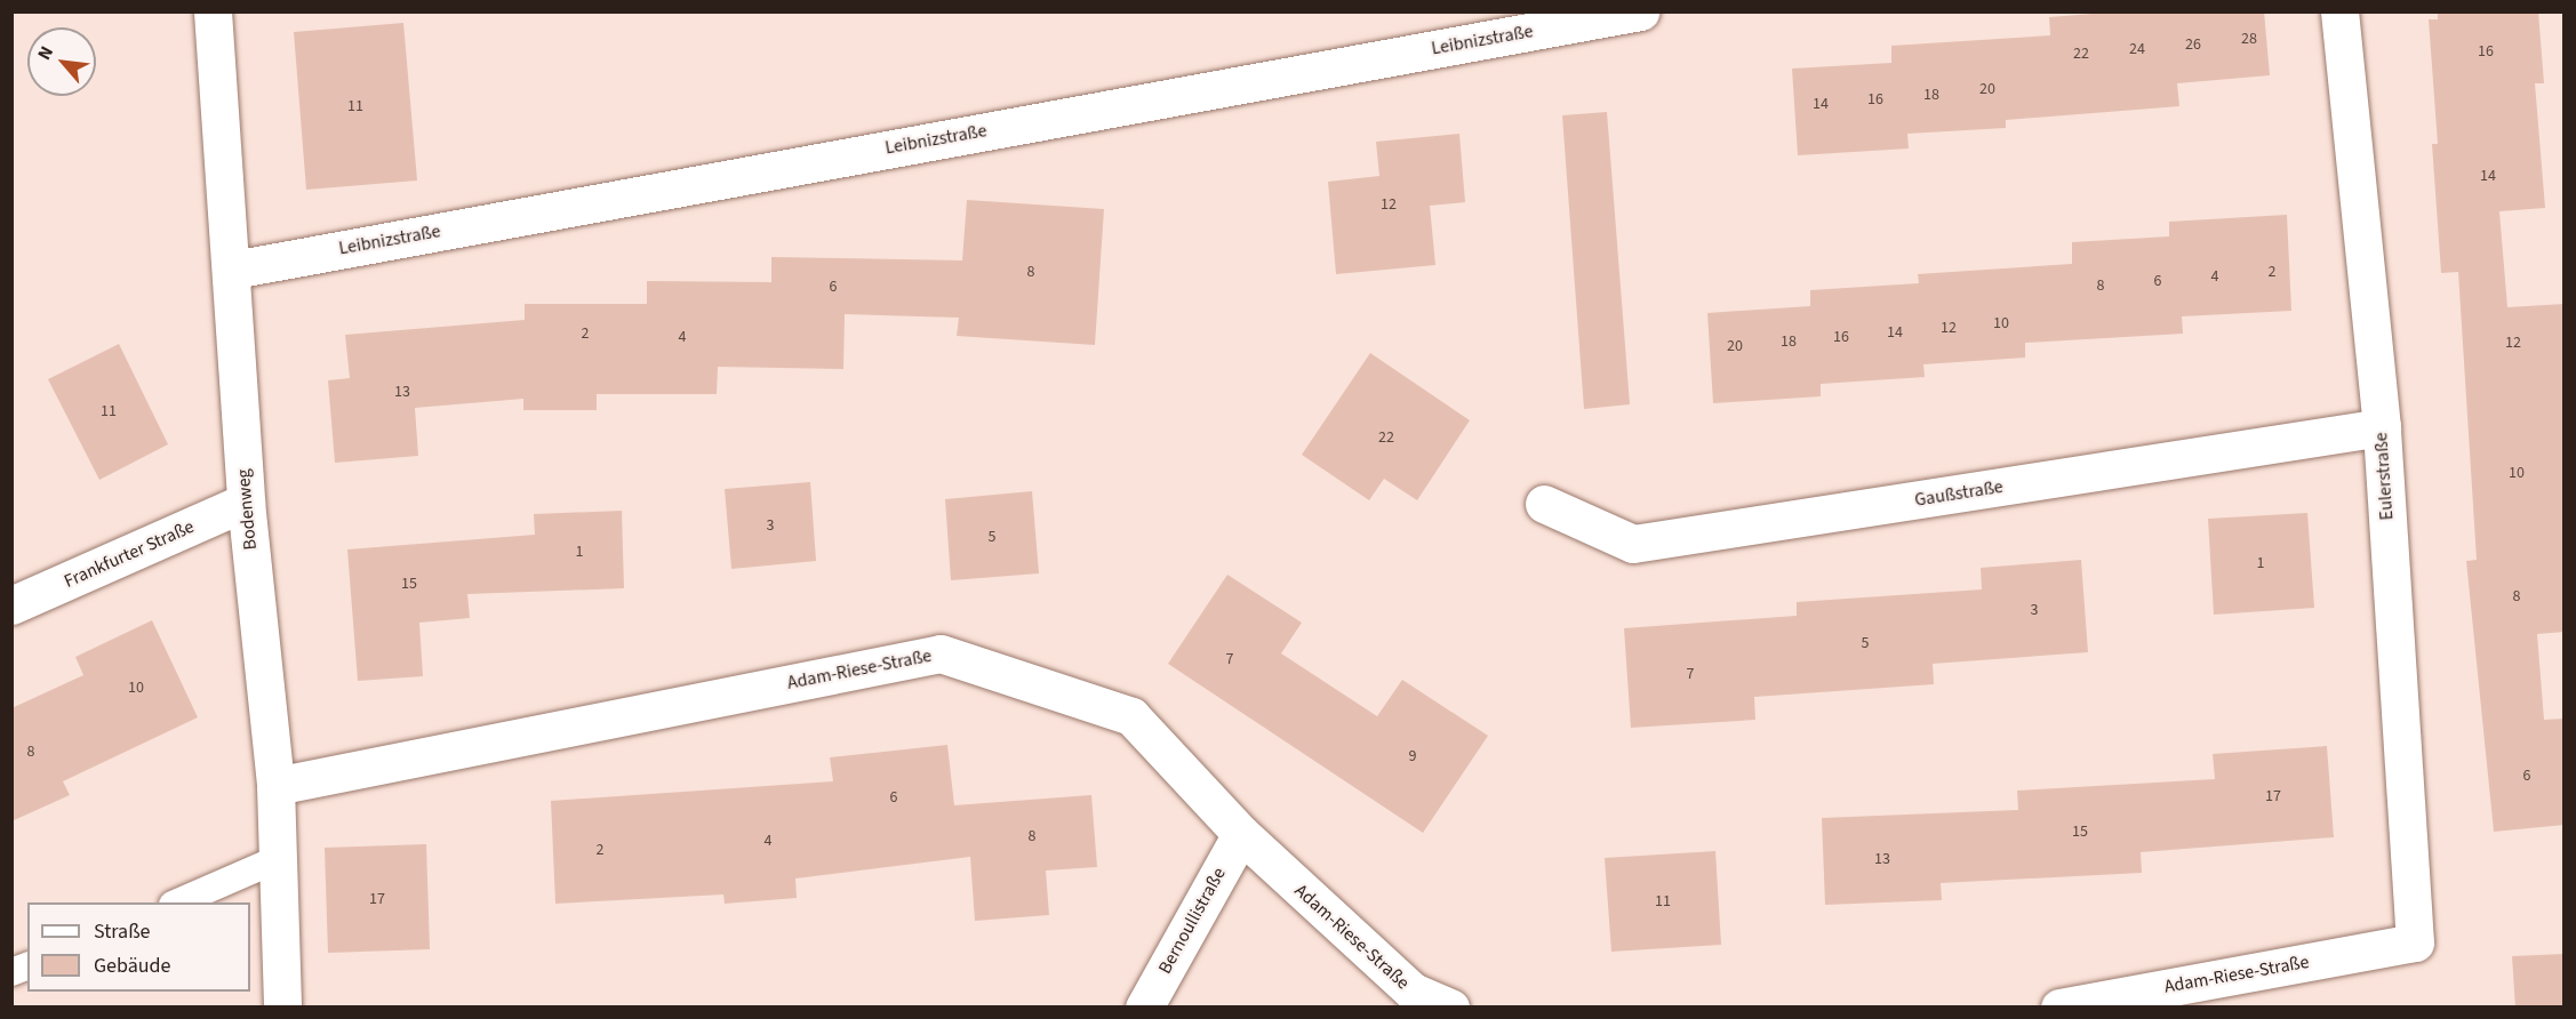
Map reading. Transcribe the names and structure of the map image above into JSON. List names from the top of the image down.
{
  "streets": {
    "street": [
      "Leibnizstraße",
      "Eulerstraße",
      "Gaußstraße",
      "Bodenweg",
      "Frankfurter Straße",
      "Adam-Riese-Straße",
      "Bernoullistraße"
    ]
  },
  "crossings": [
    ["Leibnizstraße", "Bodenweg"],
    ["Eulerstraße", "Gaußstraße"],
    ["Eulerstraße", "Adam-Riese-Straße"],
    ["Bodenweg", "Frankfurter Straße"],
    ["Bodenweg", "Adam-Riese-Straße"],
    ["Adam-Riese-Straße", "Bernoullistraße"]
  ],
  "house_numbers": [
    "28",
    "26",
    "24",
    "16",
    "22",
    "20",
    "18",
    "16",
    "14",
    "11",
    "14",
    "12",
    "8",
    "2",
    "4",
    "6",
    "8",
    "6",
    "10",
    "12",
    "14",
    "2",
    "4",
    "16",
    "18",
    "12",
    "20",
    "13",
    "11",
    "22",
    "10",
    "3",
    "5",
    "1",
    "1",
    "15",
    "8",
    "3",
    "5",
    "7",
    "7",
    "10",
    "8",
    "9",
    "6",
    "17",
    "6",
    "15",
    "8",
    "4",
    "2",
    "13",
    "17",
    "11"
  ],
  "legend": ["Straße", "Gebäude"],
  "north": "top left"
}
